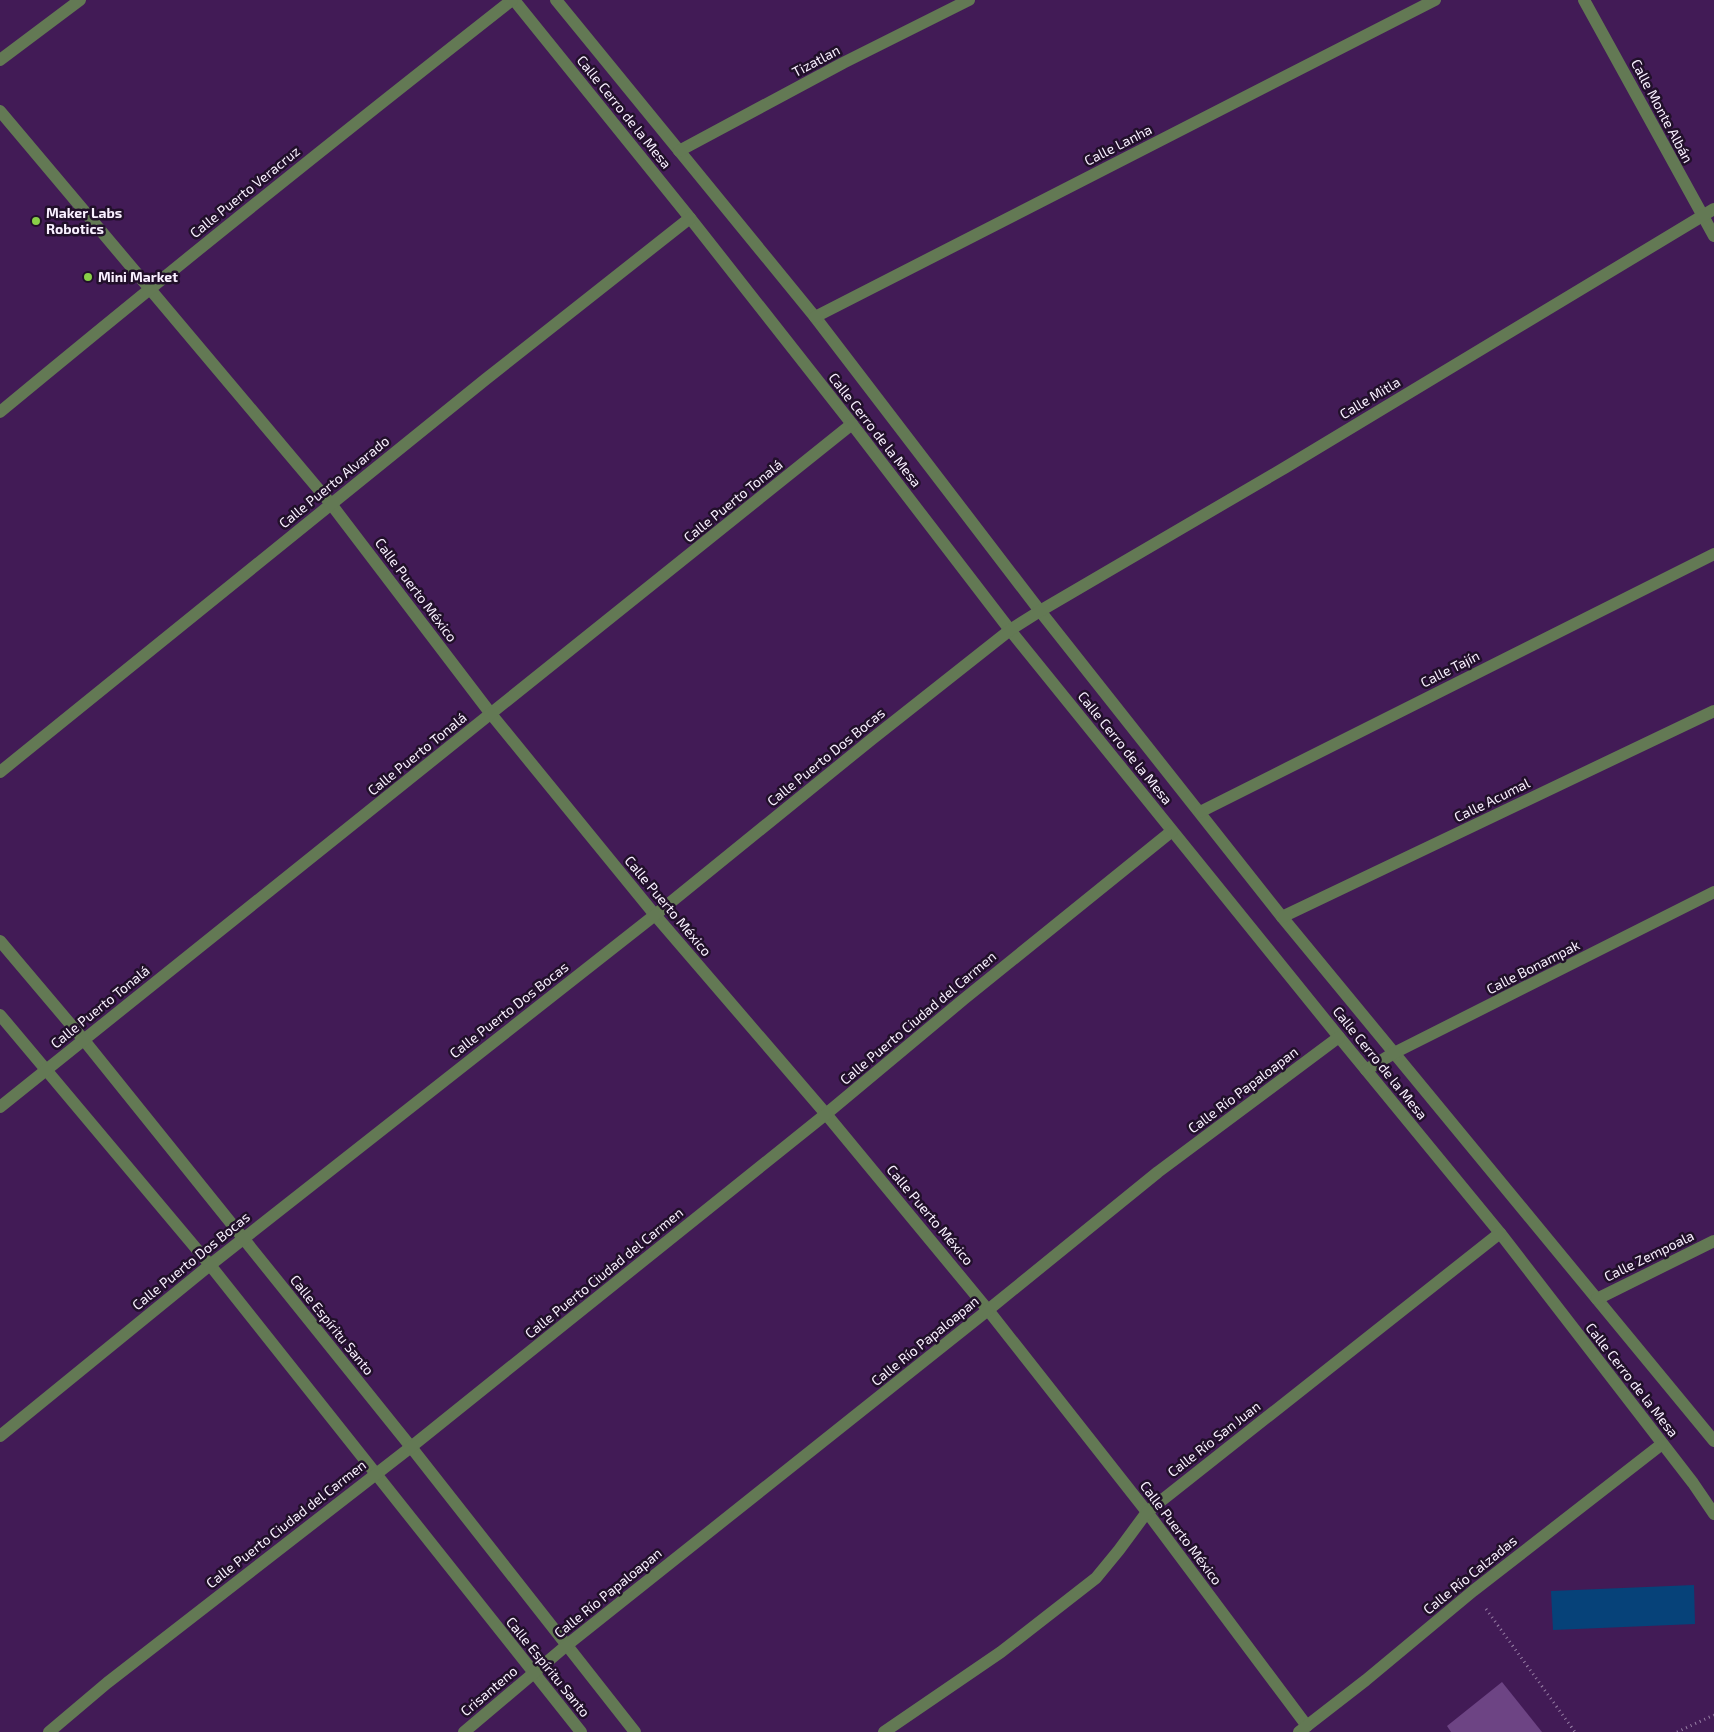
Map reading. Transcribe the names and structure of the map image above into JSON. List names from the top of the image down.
{
  "streets": {
    "street": [
      "Tizatlan",
      "Calle Monte Albán",
      "Calle Cerro de la Mesa",
      "Calle Lanha",
      "Calle Puerto Veracruz",
      "Calle Mitla",
      "Calle Puerto Alvarado",
      "Calle Puerto Tonalá",
      "Calle Puerto México",
      "Calle Tajín",
      "Calle Puerto Dos Bocas",
      "Calle Acumal",
      "Calle Bonampak",
      "Calle Puerto Ciudad del Carmen",
      "Calle Río Papaloapan",
      "Calle Zempoala",
      "Calle Espíritu Santo",
      "Calle Río San Juan",
      "Calle Río Calzadas",
      "Crisanteno"
    ]
  },
  "crossings": [
    ["Tizatlan", "Calle Cerro de la Mesa"],
    ["Calle Monte Albán", "Calle Mitla"],
    ["Calle Cerro de la Mesa", "Calle Lanha"],
    ["Calle Cerro de la Mesa", "Calle Puerto Veracruz"],
    ["Calle Cerro de la Mesa", "Calle Mitla"],
    ["Calle Cerro de la Mesa", "Calle Puerto Alvarado"],
    ["Calle Cerro de la Mesa", "Calle Puerto Tonalá"],
    ["Calle Cerro de la Mesa", "Calle Tajín"],
    ["Calle Cerro de la Mesa", "Calle Puerto Dos Bocas"],
    ["Calle Cerro de la Mesa", "Calle Acumal"],
    ["Calle Cerro de la Mesa", "Calle Bonampak"],
    ["Calle Cerro de la Mesa", "Calle Puerto Ciudad del Carmen"],
    ["Calle Cerro de la Mesa", "Calle Río Papaloapan"],
    ["Calle Cerro de la Mesa", "Calle Zempoala"],
    ["Calle Cerro de la Mesa", "Calle Río San Juan"],
    ["Calle Cerro de la Mesa", "Calle Río Calzadas"],
    ["Calle Puerto Veracruz", "Calle Puerto México"],
    ["Calle Mitla", "Calle Puerto Dos Bocas"],
    ["Calle Puerto Alvarado", "Calle Puerto México"],
    ["Calle Puerto Tonalá", "Calle Puerto México"],
    ["Calle Puerto Tonalá", "Calle Espíritu Santo"],
    ["Calle Puerto México", "Calle Puerto Dos Bocas"],
    ["Calle Puerto México", "Calle Puerto Ciudad del Carmen"],
    ["Calle Puerto México", "Calle Río Papaloapan"],
    ["Calle Puerto México", "Calle Río San Juan"],
    ["Calle Puerto México", "Calle Río Calzadas"],
    ["Calle Puerto Dos Bocas", "Calle Espíritu Santo"],
    ["Calle Puerto Ciudad del Carmen", "Calle Espíritu Santo"],
    ["Calle Río Papaloapan", "Calle Espíritu Santo"],
    ["Calle Río Papaloapan", "Crisanteno"],
    ["Calle Espíritu Santo", "Crisanteno"]
  ],
  "places": ["Maker Labs Robotics", "Mini Market"]
}
